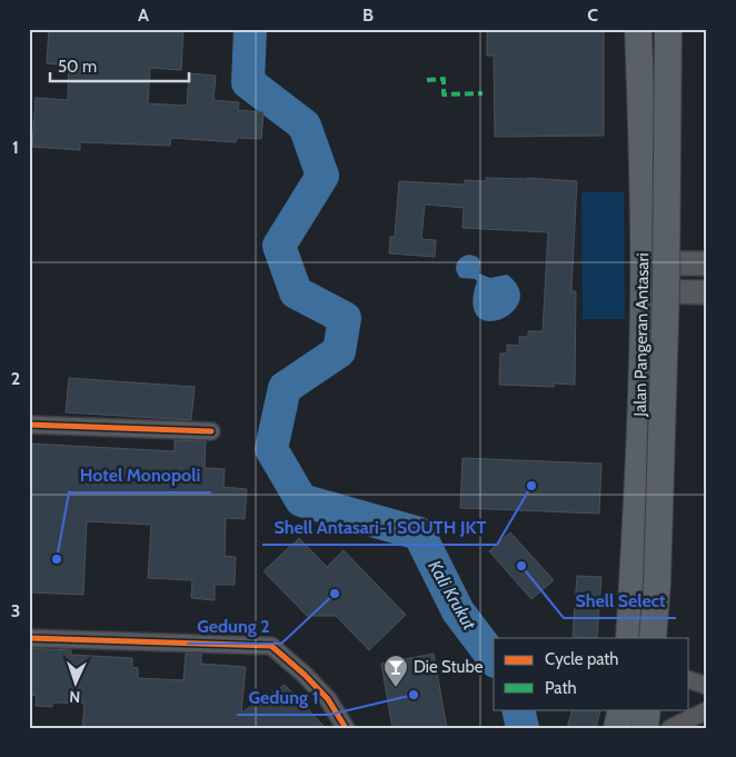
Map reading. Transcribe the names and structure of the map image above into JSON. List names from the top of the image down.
{
  "streets": {
    "main road": ["Jalan Pangeran Antasari"]
  },
  "water": ["Kali Krukut"],
  "places": {
    "other": [
      "Shell Antasari-1 SOUTH JKT",
      "Hotel Monopoli",
      "Shell Select",
      "Gedung 2",
      "Gedung 1"
    ],
    "bar": ["Die Stube"]
  },
  "legend": ["Cycle path", "Path"],
  "scale_bar": "50 m",
  "north": "bottom",
  "grid": {
    "columns": ["A", "B", "C"],
    "rows": ["1", "2", "3"]
  }
}
